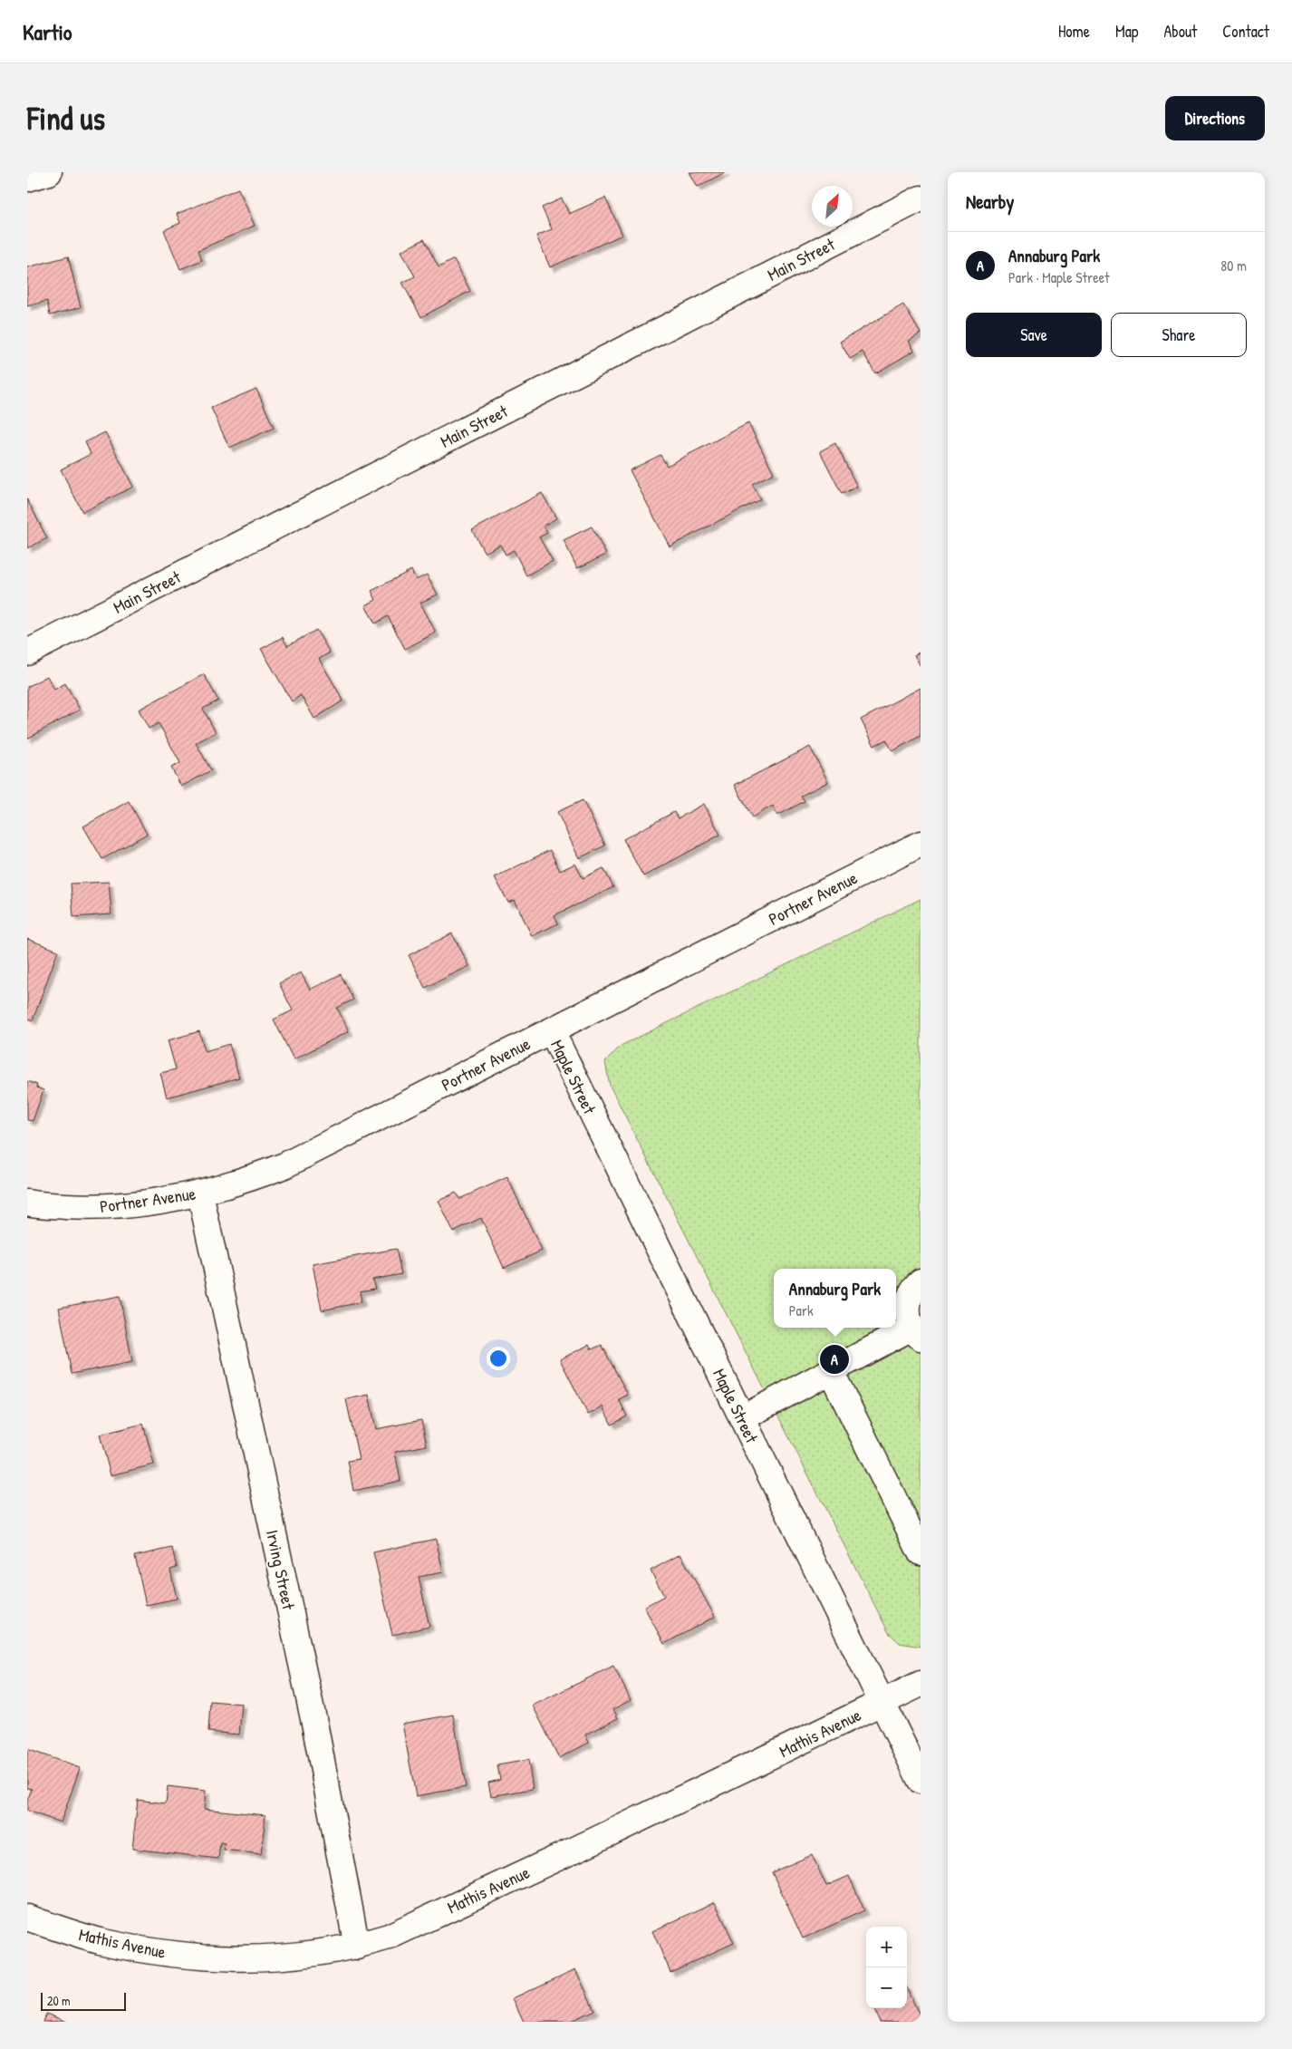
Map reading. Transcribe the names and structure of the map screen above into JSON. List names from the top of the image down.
{
  "streets": {
    "street": [
      "Main Street",
      "Portner Avenue",
      "Maple Street",
      "Irving Street",
      "Mathis Avenue"
    ]
  },
  "crossings": [
    ["Portner Avenue", "Maple Street"],
    ["Portner Avenue", "Irving Street"],
    ["Maple Street", "Mathis Avenue"],
    ["Irving Street", "Mathis Avenue"]
  ],
  "scale_bar": "20 m",
  "north": "top right",
  "page": {
    "header": "Kartio",
    "nav": [
      "Home",
      "Map",
      "About",
      "Contact"
    ],
    "buttons": [
      "Directions",
      ["Save", "Share"]
    ],
    "title": "Find us",
    "heading": "Nearby",
    "list": [
      {
        "mark": "A",
        "name": "Annaburg Park",
        "note": "Park · Maple Street",
        "value": "80 m"
      }
    ],
    "popup": ["Annaburg Park", "Park"],
    "pins": "A",
    "map_buttons": ["+", "−"],
    "scale": "20 m"
  }
}
